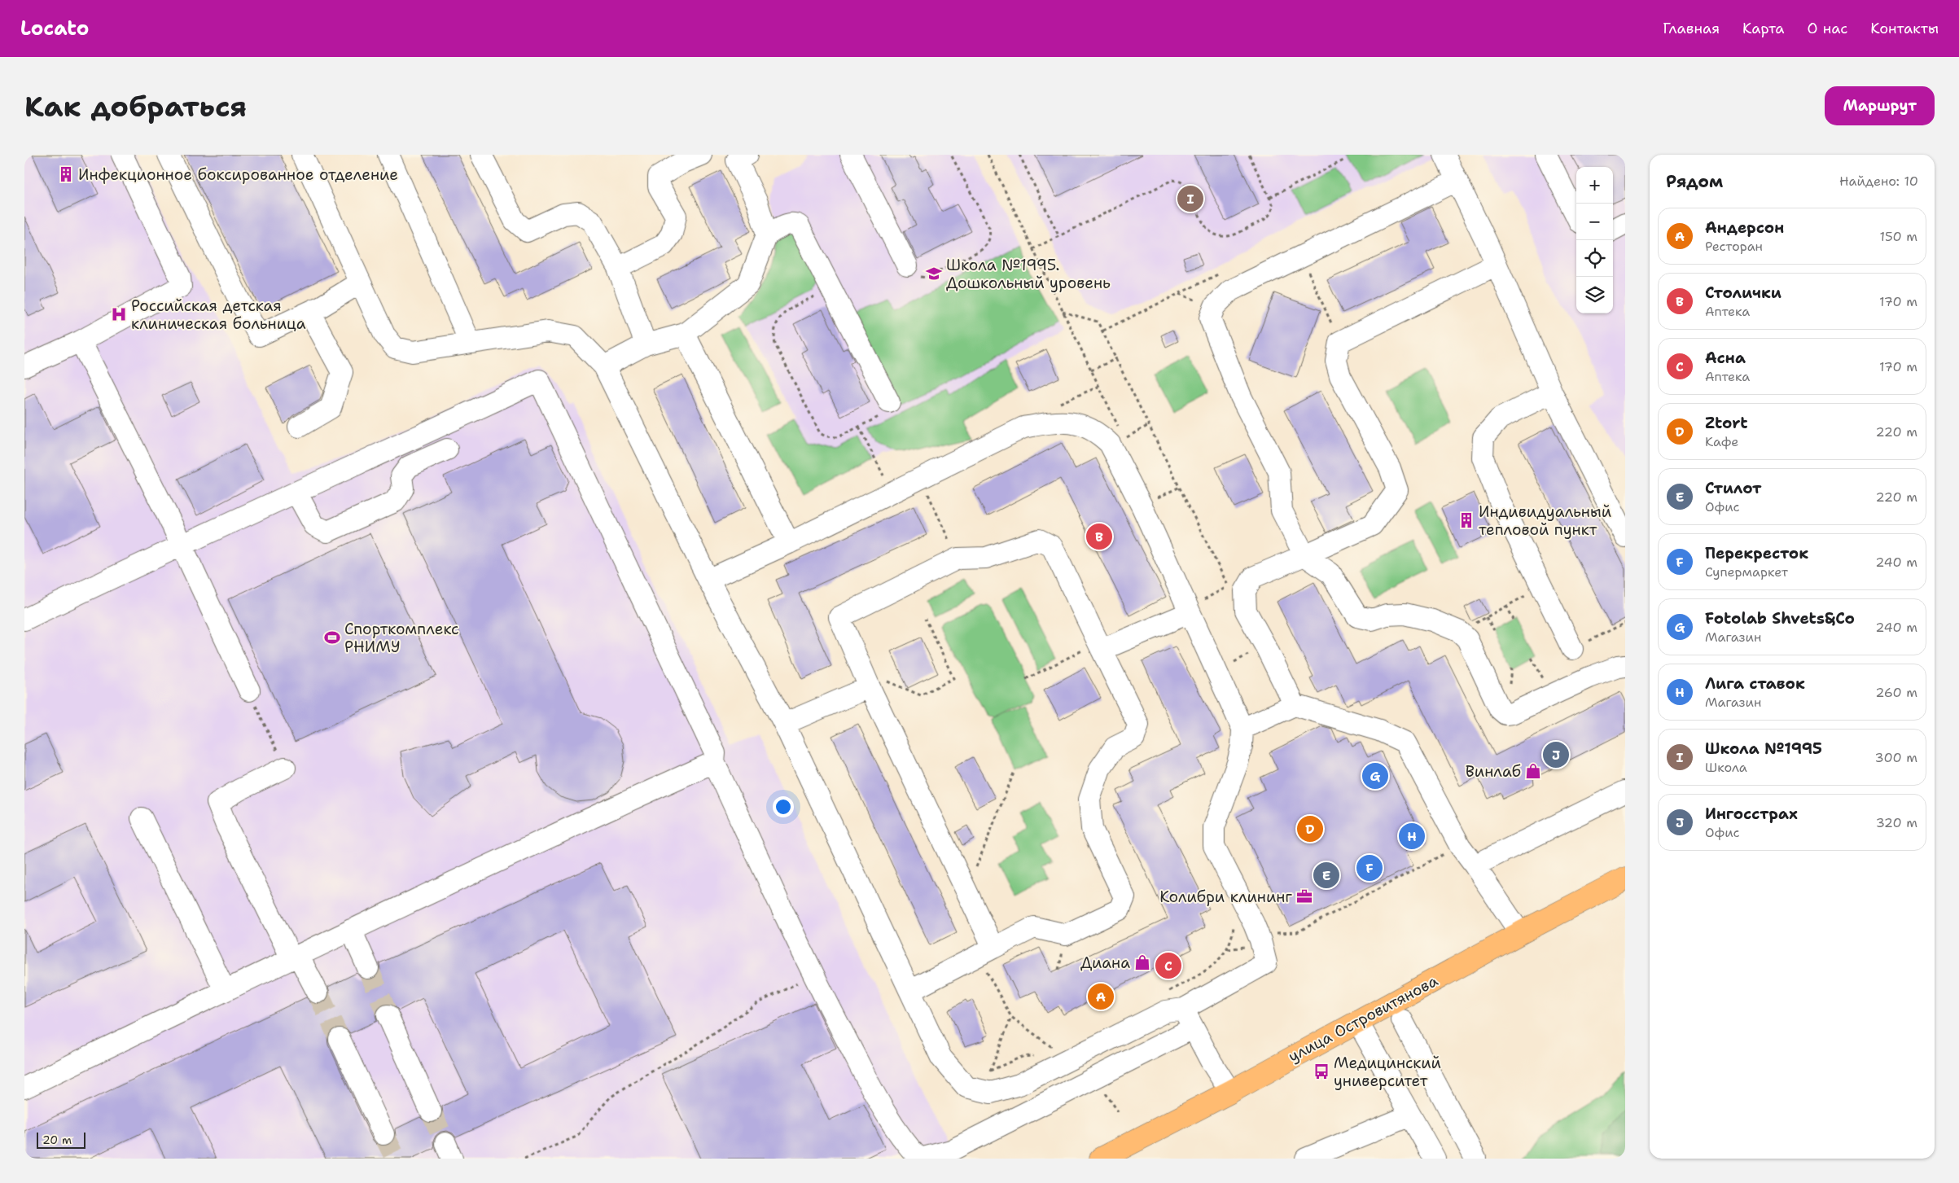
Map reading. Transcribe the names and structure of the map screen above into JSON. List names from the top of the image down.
{
  "streets": {
    "main road": ["улица Островитянова"]
  },
  "places": {
    "building": ["Инфекционное боксированное отделение", "Индивидуальный тепловой пункт"],
    "school or university": ["Школа №1995. Дошкольный уровень"],
    "hospital": ["Российская детская клиническая больница"],
    "sports": ["Спорткомплекс РНИМУ"],
    "shop": ["Винлаб", "Диана"],
    "office": ["Колибри клининг"],
    "bus stop": ["Медицинский университет"]
  },
  "scale_bar": "20 m",
  "page": {
    "header": "Locato",
    "nav": [
      "Главная",
      "Карта",
      "О нас",
      "Контакты"
    ],
    "buttons": "Маршрут",
    "title": "Как добраться",
    "heading": ["Рядом", "Найдено: 10"],
    "map_buttons": ["+", "−"],
    "pins": [
      "I",
      "B",
      "J",
      "G",
      "D",
      "H",
      "F",
      "E",
      "C",
      "A"
    ],
    "list": [
      {
        "mark": "A",
        "name": "Андерсон",
        "note": "Ресторан",
        "value": "150 m"
      },
      {
        "mark": "B",
        "name": "Столички",
        "note": "Аптека",
        "value": "170 m"
      },
      {
        "mark": "C",
        "name": "Асна",
        "note": "Аптека",
        "value": "170 m"
      },
      {
        "mark": "D",
        "name": "Ztort",
        "note": "Кафе",
        "value": "220 m"
      },
      {
        "mark": "E",
        "name": "Стилот",
        "note": "Офис",
        "value": "220 m"
      },
      {
        "mark": "F",
        "name": "Перекресток",
        "note": "Супермаркет",
        "value": "240 m"
      },
      {
        "mark": "G",
        "name": "Fotolab Shvets&Co",
        "note": "Магазин",
        "value": "240 m"
      },
      {
        "mark": "H",
        "name": "Лига ставок",
        "note": "Магазин",
        "value": "260 m"
      },
      {
        "mark": "I",
        "name": "Школа №1995",
        "note": "Школа",
        "value": "300 m"
      },
      {
        "mark": "J",
        "name": "Ингосстрах",
        "note": "Офис",
        "value": "320 m"
      }
    ],
    "scale": "20 m"
  }
}
